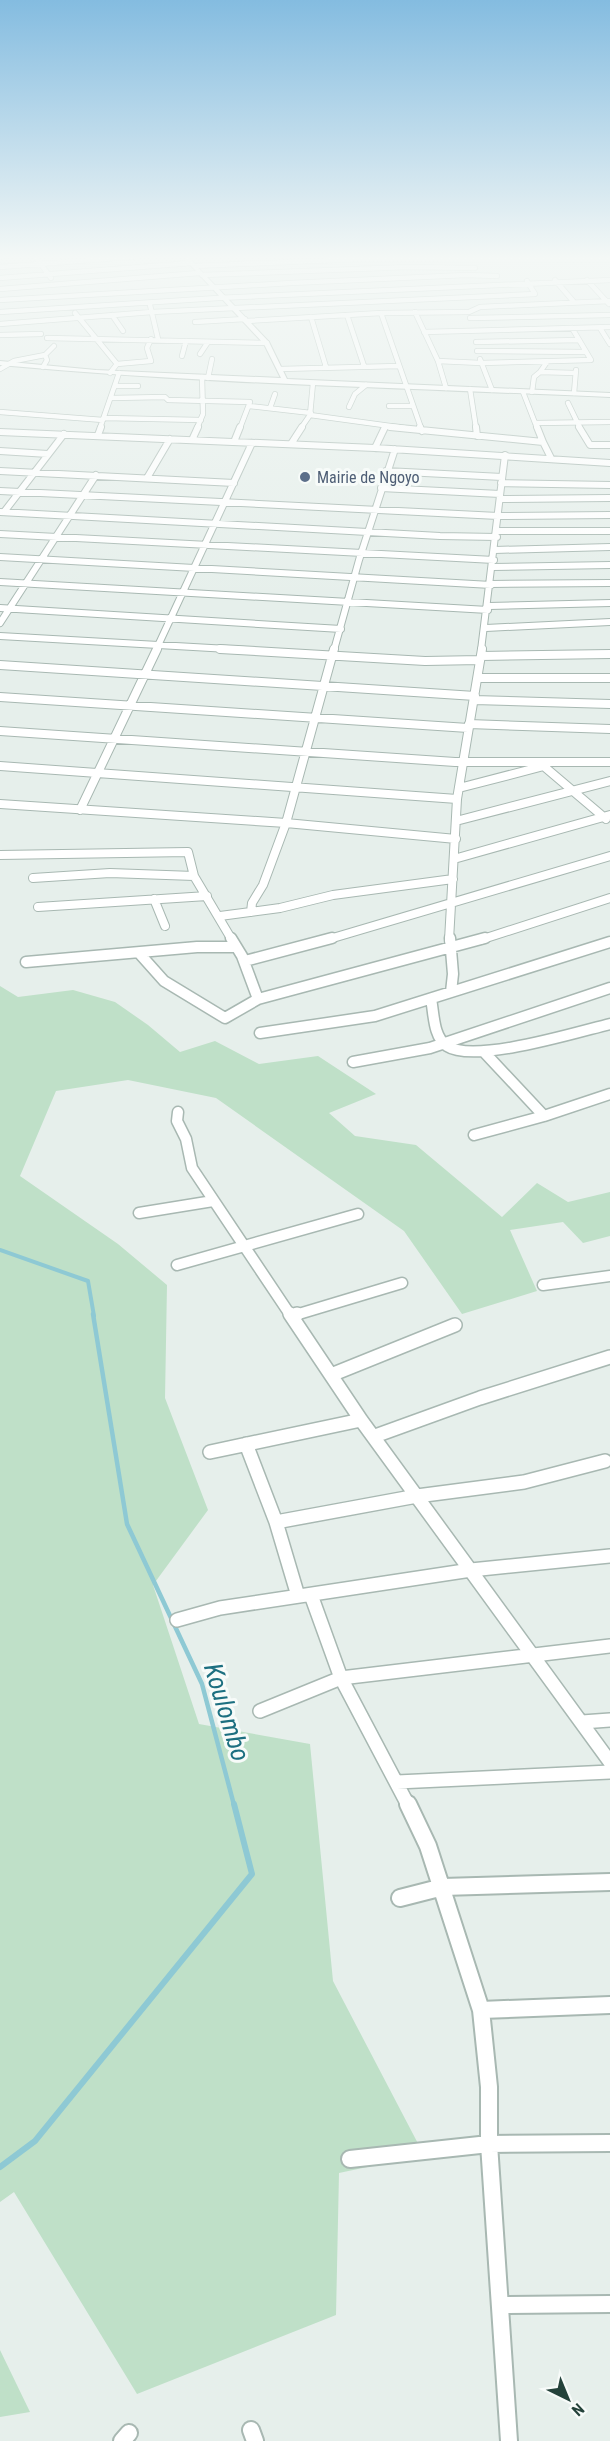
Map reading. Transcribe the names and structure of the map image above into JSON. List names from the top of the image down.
{
  "water": ["Koulombo"],
  "places": ["Mairie de Ngoyo"],
  "north": "bottom right"
}
